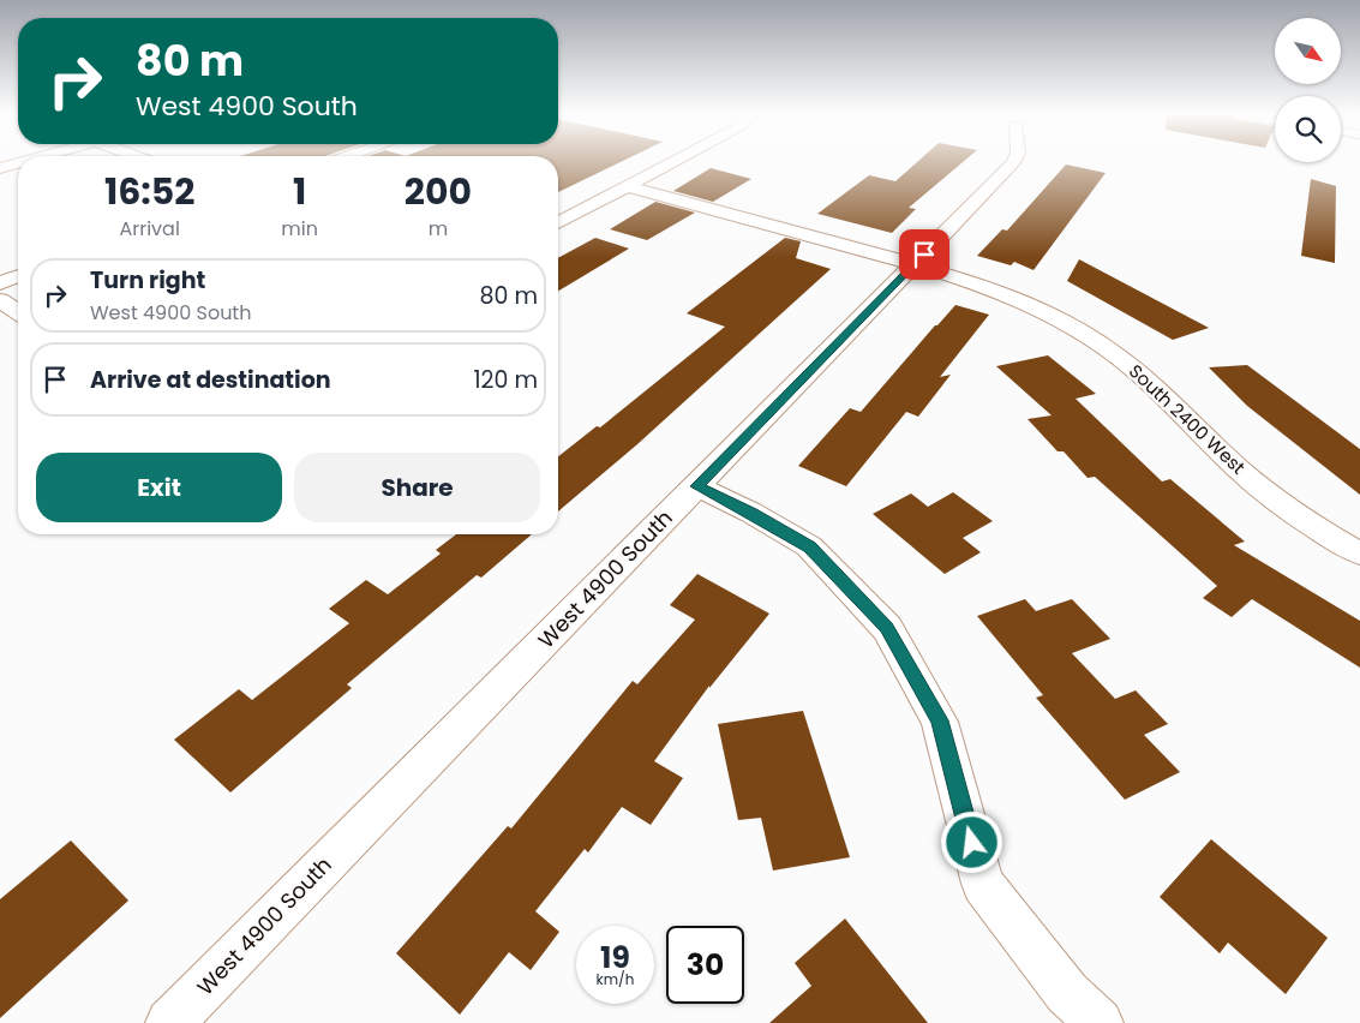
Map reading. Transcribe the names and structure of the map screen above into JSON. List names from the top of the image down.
{
  "streets": {
    "street": ["South 2400 West", "West 4900 South"]
  },
  "crossings": [
    ["South 2400 West", "West 4900 South"]
  ],
  "north": "bottom right",
  "page": {
    "turn": ["80 m", "West 4900 South"],
    "eta": [
      "16:52",
      "Arrival",
      "1",
      "min",
      "200",
      "m"
    ],
    "list": [
      {
        "name": "Turn right",
        "note": "West 4900 South",
        "value": "80 m"
      },
      {
        "name": "Arrive at destination",
        "value": "120 m"
      }
    ],
    "buttons": ["Exit", "Share"],
    "speed": "19 km/h",
    "limit": "30"
  }
}
